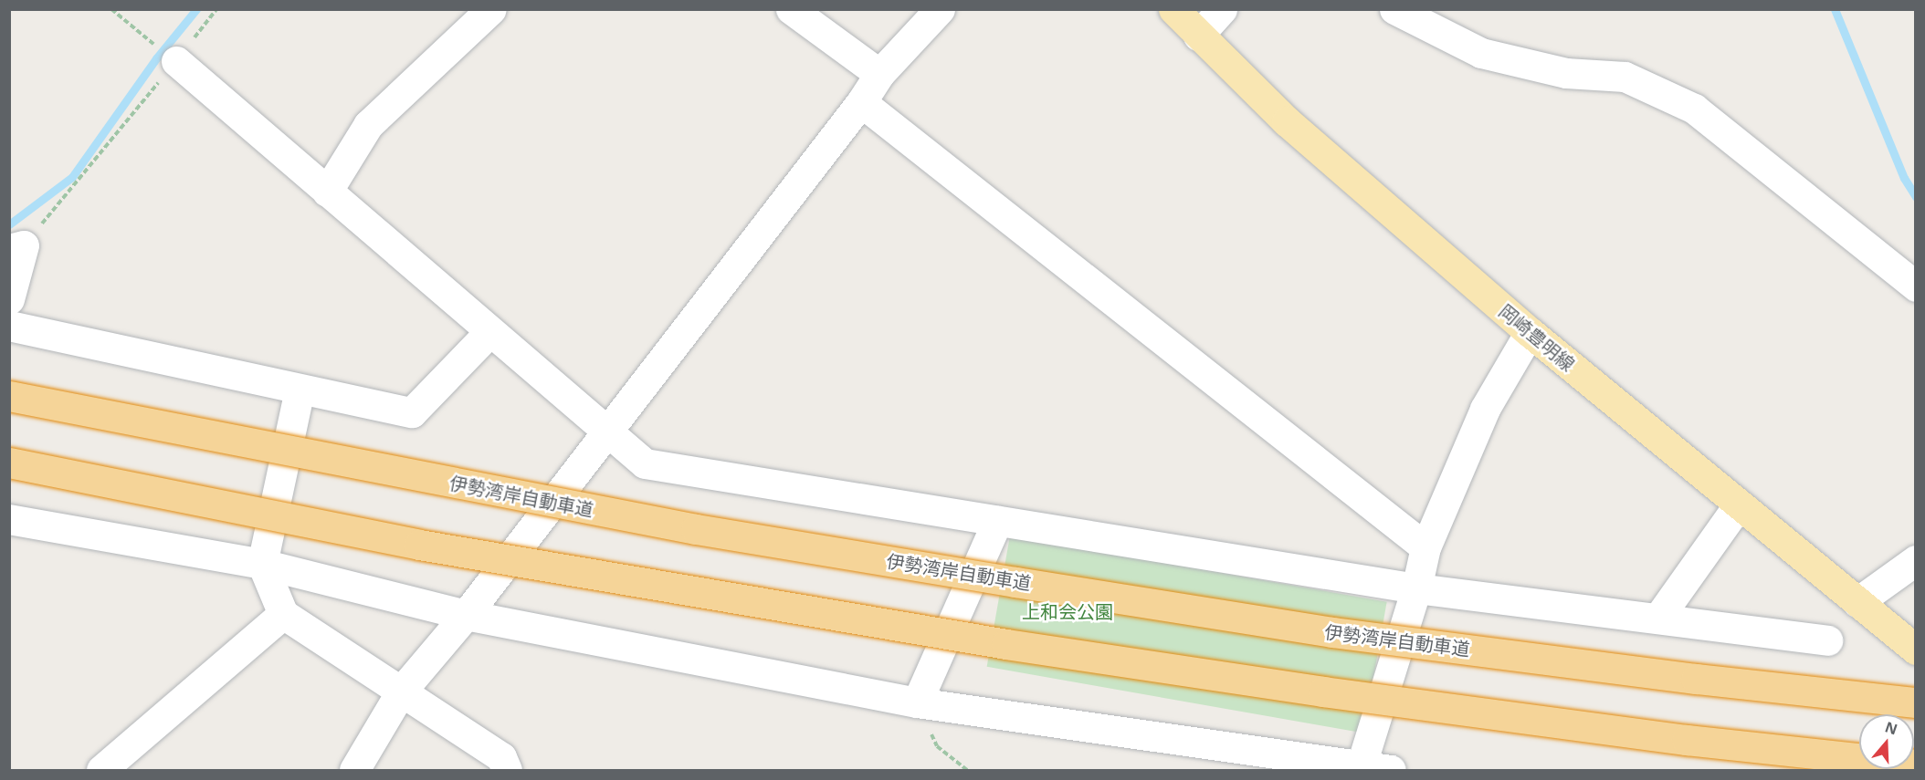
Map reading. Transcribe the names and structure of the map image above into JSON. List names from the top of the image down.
{
  "streets": {
    "highway": ["伊勢湾岸自動車道"],
    "main road": ["岡崎豊明線"]
  },
  "parks": ["上和会公園"],
  "north": "top"
}
